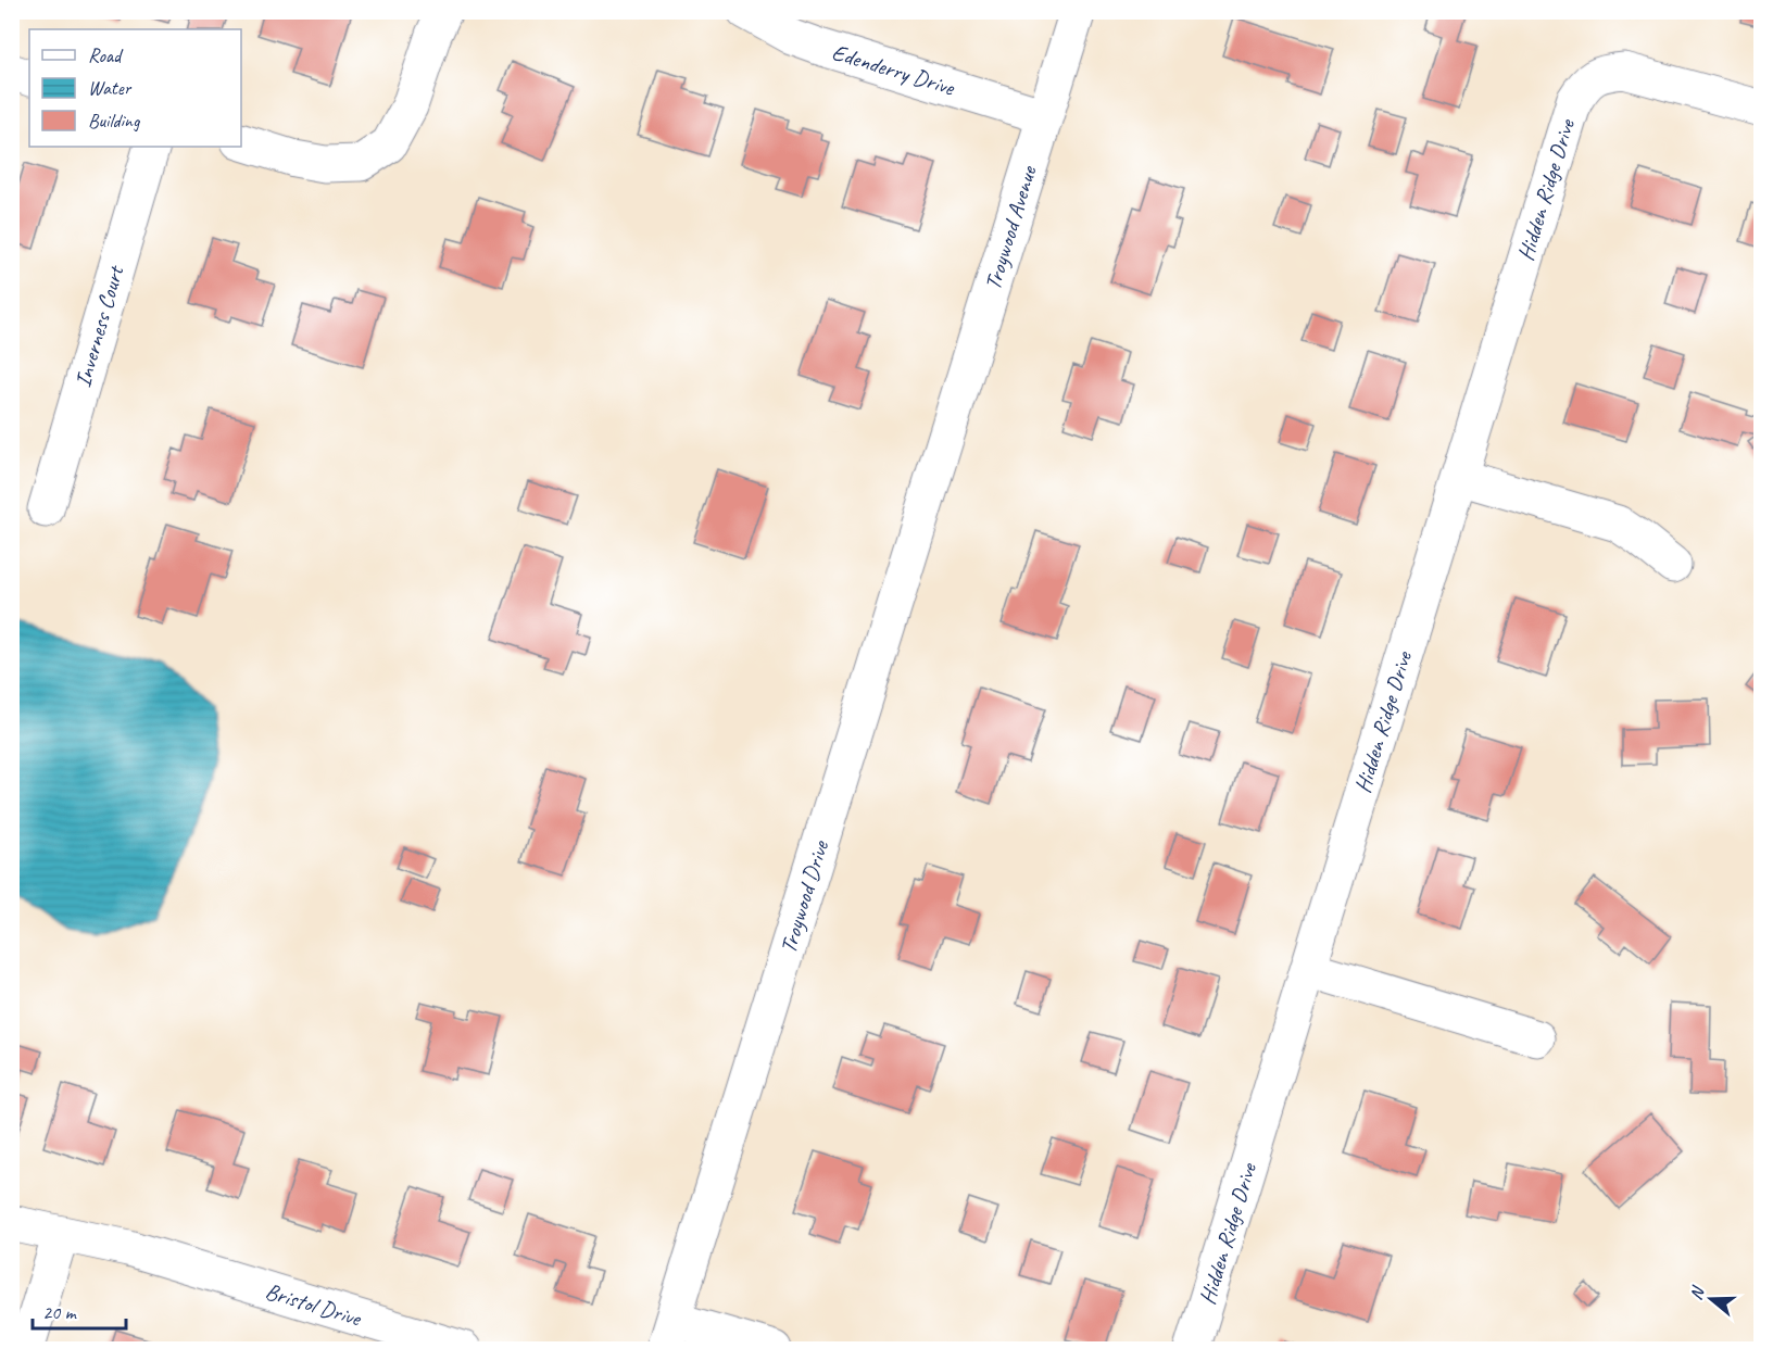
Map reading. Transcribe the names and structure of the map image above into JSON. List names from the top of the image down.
{
  "streets": {
    "street": [
      "Edenderry Drive",
      "Hidden Ridge Drive",
      "Troywood Avenue",
      "Inverness Court",
      "Troywood Drive",
      "Bristol Drive"
    ]
  },
  "crossings": [
    ["Edenderry Drive", "Troywood Avenue"],
    ["Troywood Avenue", "Troywood Drive"]
  ],
  "legend": ["Road", "Water", "Building"],
  "scale_bar": "20 m",
  "north": "left"
}
